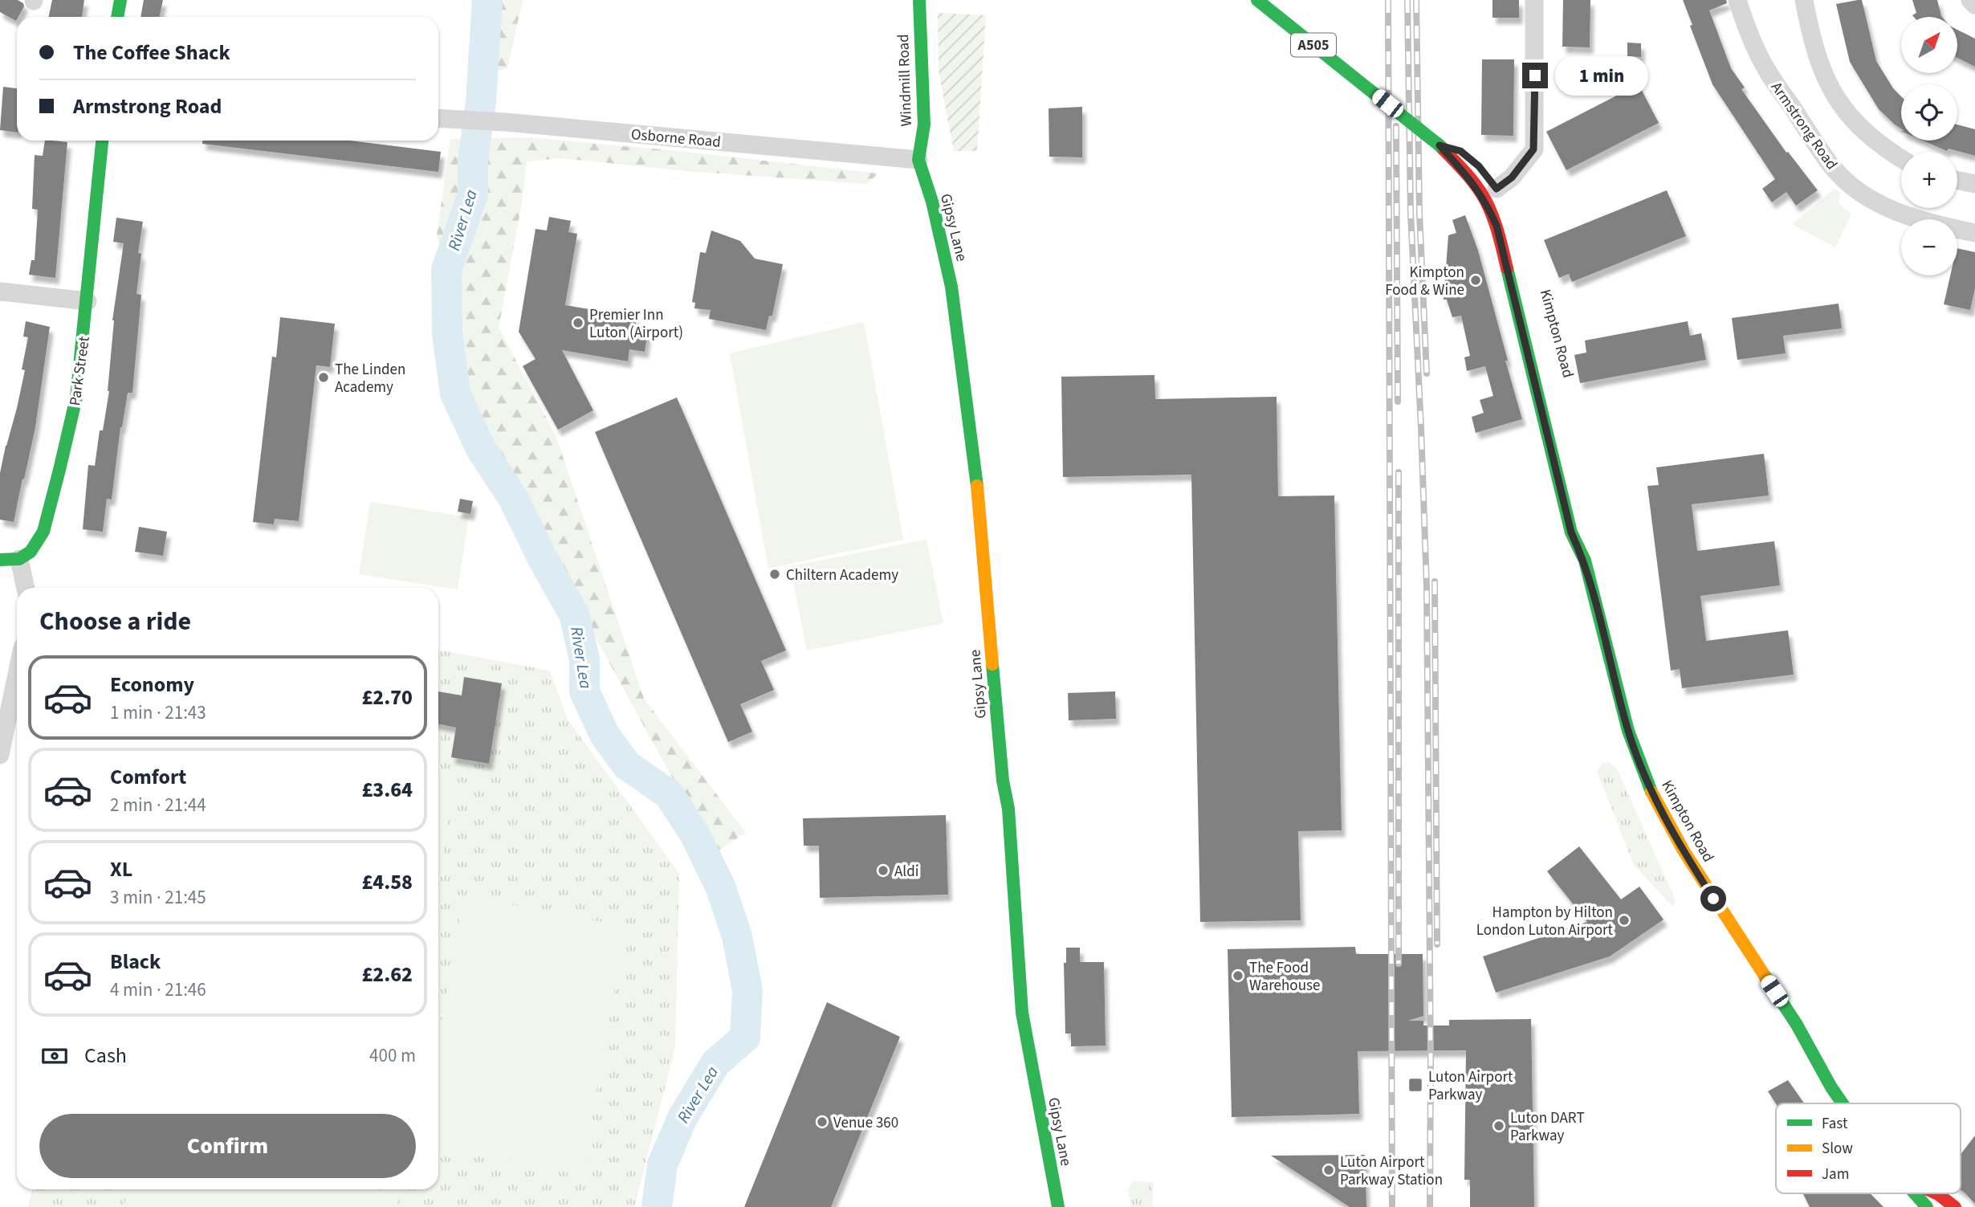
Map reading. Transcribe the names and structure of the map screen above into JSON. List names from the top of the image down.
{
  "streets": {
    "main road": [
      "A505",
      "Windmill Road",
      "Gipsy Lane",
      "Kimpton Road",
      "Park Street"
    ],
    "street": ["Armstrong Road", "Osborne Road"]
  },
  "crossings": [
    ["Windmill Road", "Osborne Road"],
    ["Windmill Road", "Gipsy Lane"],
    ["Osborne Road", "Gipsy Lane"]
  ],
  "water": ["River Lea"],
  "places": {
    "other": [
      "Kimpton Food & Wine",
      "Premier Inn Luton (Airport)",
      "The Linden Academy",
      "Chiltern Academy",
      "Aldi",
      "Hampton by Hilton London Luton Airport",
      "The Food Warehouse",
      "Venue 360",
      "Luton DART Parkway",
      "Luton Airport Parkway Station"
    ],
    "transit": ["Luton Airport Parkway"]
  },
  "legend": ["Fast", "Slow", "Jam"],
  "north": "top right",
  "page": {
    "map_buttons": ["+", "−"],
    "banner": ["The Coffee Shack", "Armstrong Road"],
    "bubble": "1 min",
    "heading": "Choose a ride",
    "list": [
      {
        "name": "Economy",
        "note": "1 min · 21:43",
        "value": "£2.70"
      },
      {
        "name": "Comfort",
        "note": "2 min · 21:44",
        "value": "£3.64"
      },
      {
        "name": "XL",
        "note": "3 min · 21:45",
        "value": "£4.58"
      },
      {
        "name": "Black",
        "note": "4 min · 21:46",
        "value": "£2.62"
      }
    ],
    "pay": ["Cash", "400 m"],
    "buttons": "Confirm"
  }
}
